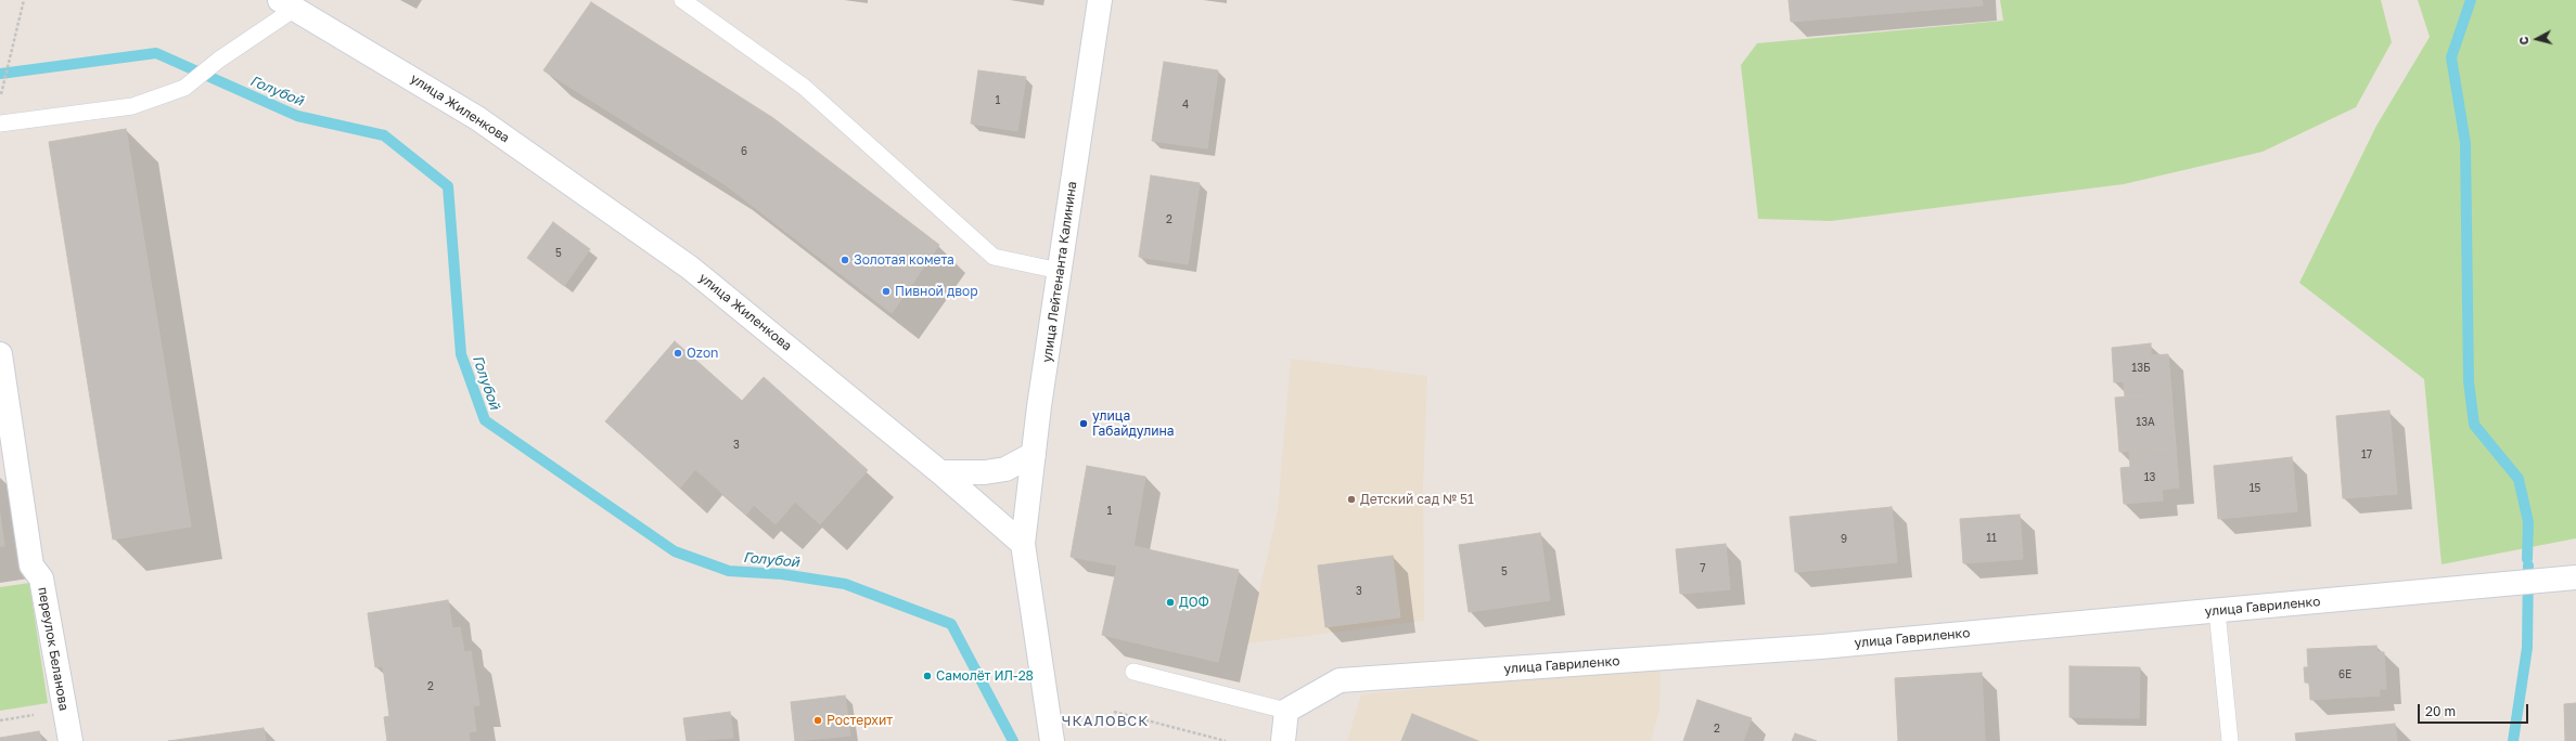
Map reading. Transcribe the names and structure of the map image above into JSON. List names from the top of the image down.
{
  "streets": {
    "street": [
      "улица Жиленкова",
      "улица Лейтенанта Калинина",
      "улица Гавриленко",
      "переулок Беланова"
    ]
  },
  "crossings": [
    ["улица Жиленкова", "улица Лейтенанта Калинина"]
  ],
  "districts": ["ЧКАЛОВСК"],
  "water": ["Голубой"],
  "places": [
    "Золотая комета",
    "Пивной двор",
    "Ozon",
    "улица Габайдулина",
    "Детский сад № 51",
    "ДОФ",
    "Самолёт ИЛ-28",
    "Ростерхит"
  ],
  "house_numbers": [
    "1",
    "4",
    "6",
    "2",
    "5",
    "13Б",
    "13А",
    "3",
    "17",
    "13",
    "15",
    "1",
    "11",
    "9",
    "7",
    "5",
    "3",
    "6Е",
    "2",
    "2"
  ],
  "scale_bar": "20 m",
  "north": "left"
}
